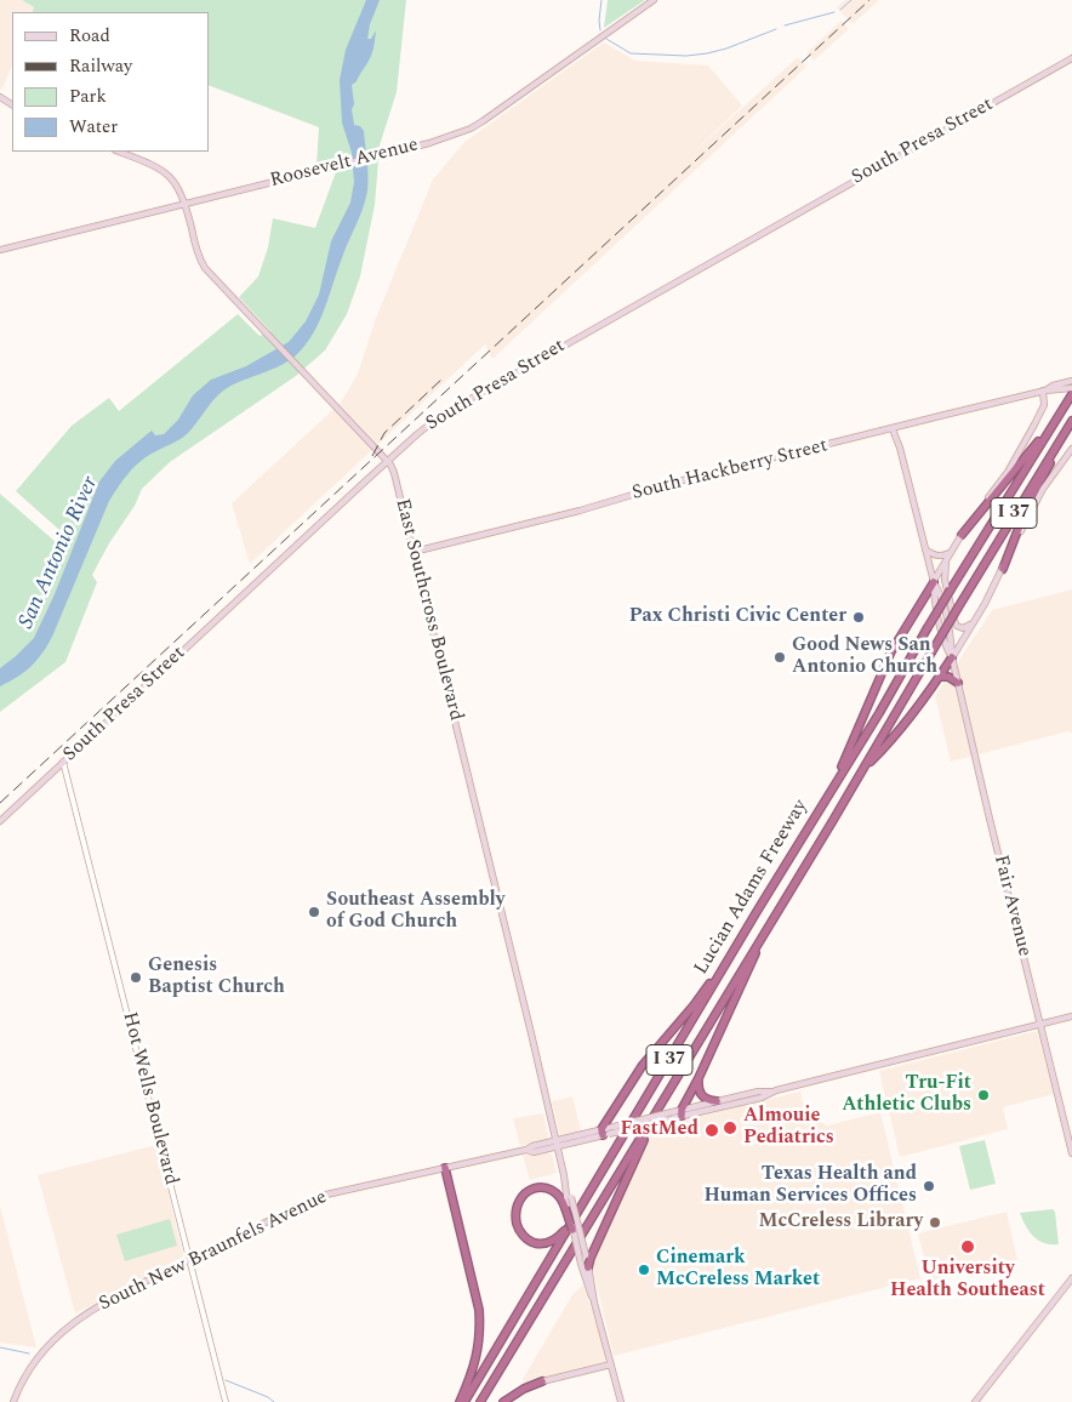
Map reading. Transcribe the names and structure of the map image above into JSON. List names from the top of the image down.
{
  "streets": {
    "highway": ["I 37", "Lucian Adams Freeway"],
    "main road": [
      "South Presa Street",
      "Roosevelt Avenue",
      "South Hackberry Street",
      "East Southcross Boulevard",
      "Fair Avenue",
      "South New Braunfels Avenue"
    ],
    "street": ["Hot Wells Boulevard"]
  },
  "crossings": [
    ["South Presa Street", "East Southcross Boulevard"],
    ["South Presa Street", "Hot Wells Boulevard"],
    ["Roosevelt Avenue", "East Southcross Boulevard"],
    ["South Hackberry Street", "East Southcross Boulevard"],
    ["South Hackberry Street", "Fair Avenue"],
    ["East Southcross Boulevard", "South New Braunfels Avenue"],
    ["Fair Avenue", "South New Braunfels Avenue"],
    ["Hot Wells Boulevard", "South New Braunfels Avenue"]
  ],
  "water": ["San Antonio River"],
  "places": [
    "Pax Christi Civic Center",
    "Good News San Antonio Church",
    "Southeast Assembly of God Church",
    "Genesis Baptist Church",
    "Tru-Fit Athletic Clubs",
    "Almouie Pediatrics",
    "FastMed",
    "Texas Health and Human Services Offices",
    "McCreless Library",
    "University Health Southeast",
    "Cinemark McCreless Market"
  ],
  "legend": [
    "Road",
    "Railway",
    "Park",
    "Water"
  ]
}
